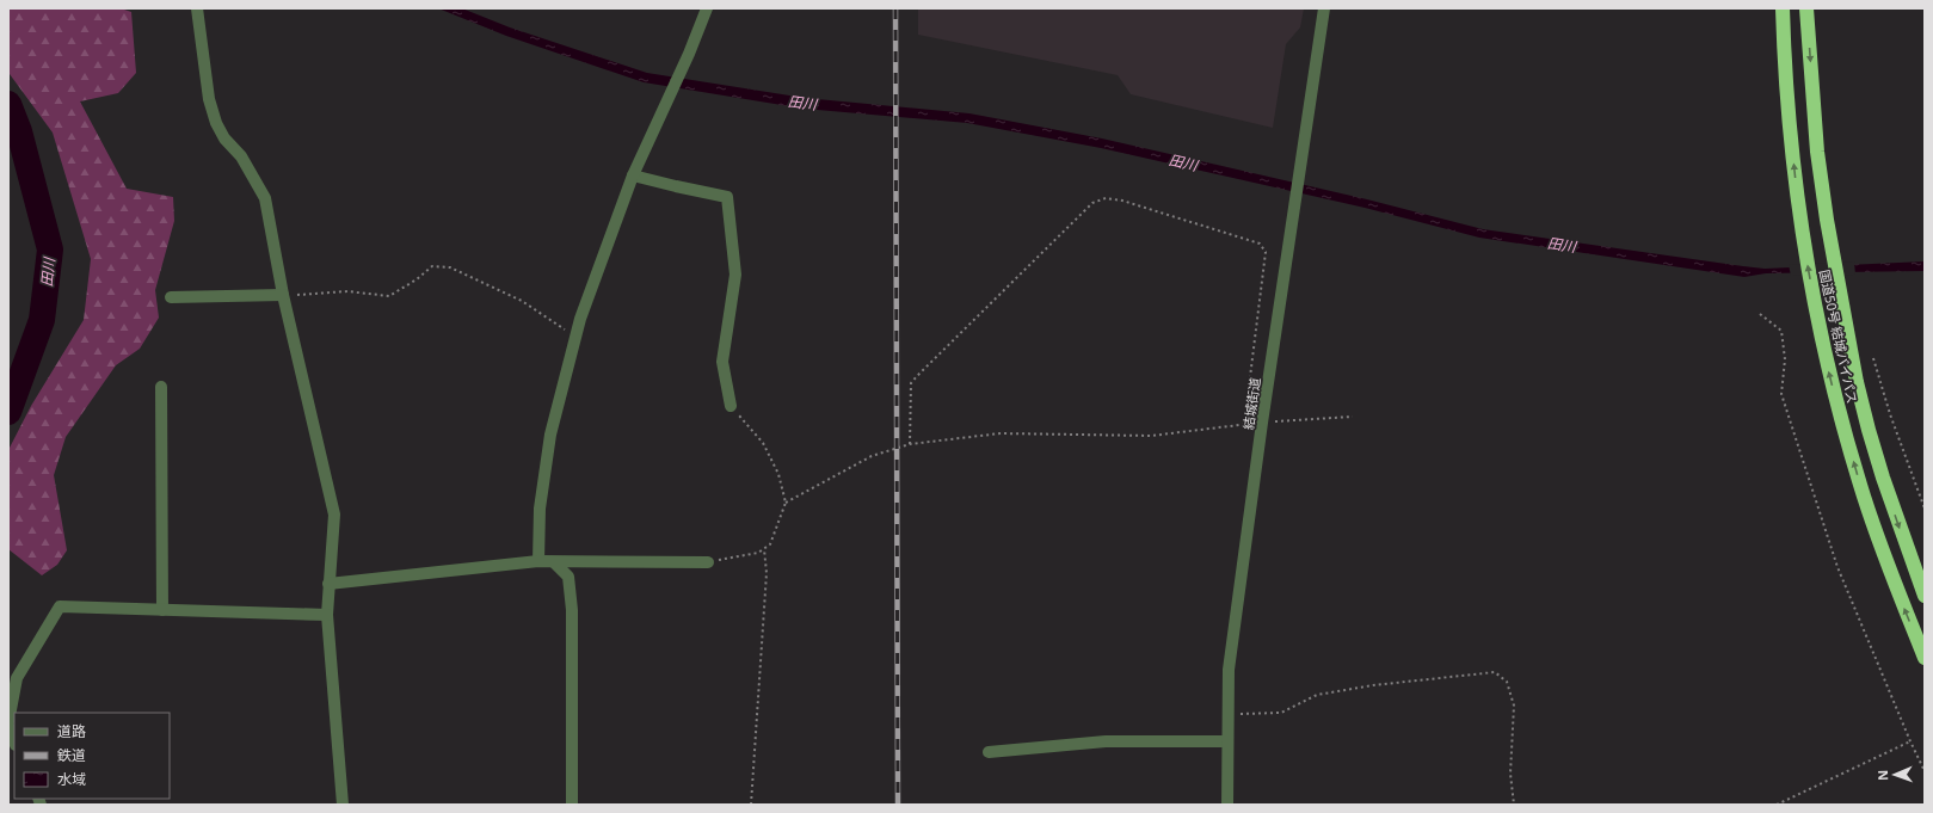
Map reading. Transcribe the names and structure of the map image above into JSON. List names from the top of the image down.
{
  "streets": {
    "highway": ["国道50号 結城バイパス"],
    "street": ["結城街道"]
  },
  "water": ["田川"],
  "legend": ["道路", "鉄道", "水域"],
  "north": "left"
}
